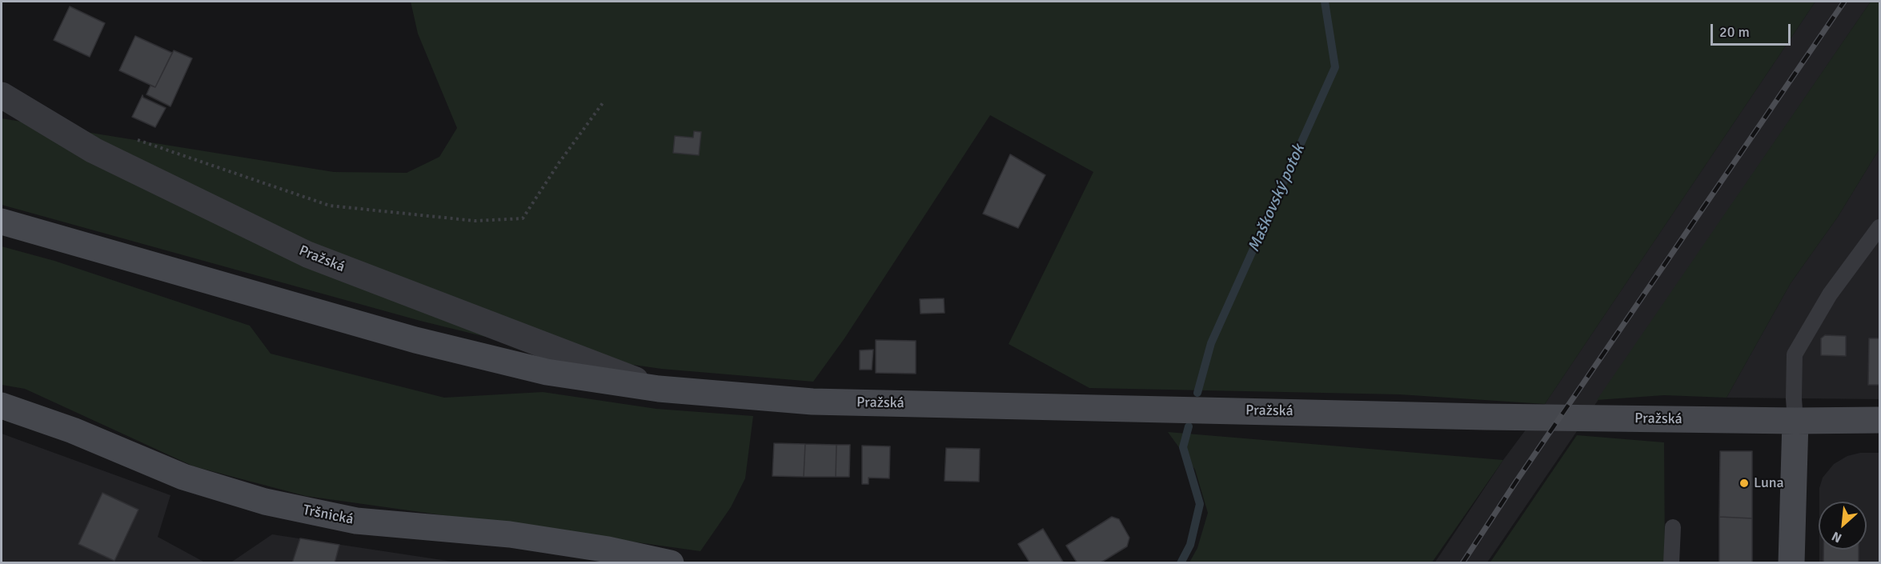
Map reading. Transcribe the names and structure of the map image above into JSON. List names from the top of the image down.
{
  "streets": {
    "main road": ["Pražská", "Tršnická"]
  },
  "water": ["Maškovský potok"],
  "places": ["Luna"],
  "scale_bar": "20 m",
  "north": "bottom left"
}
